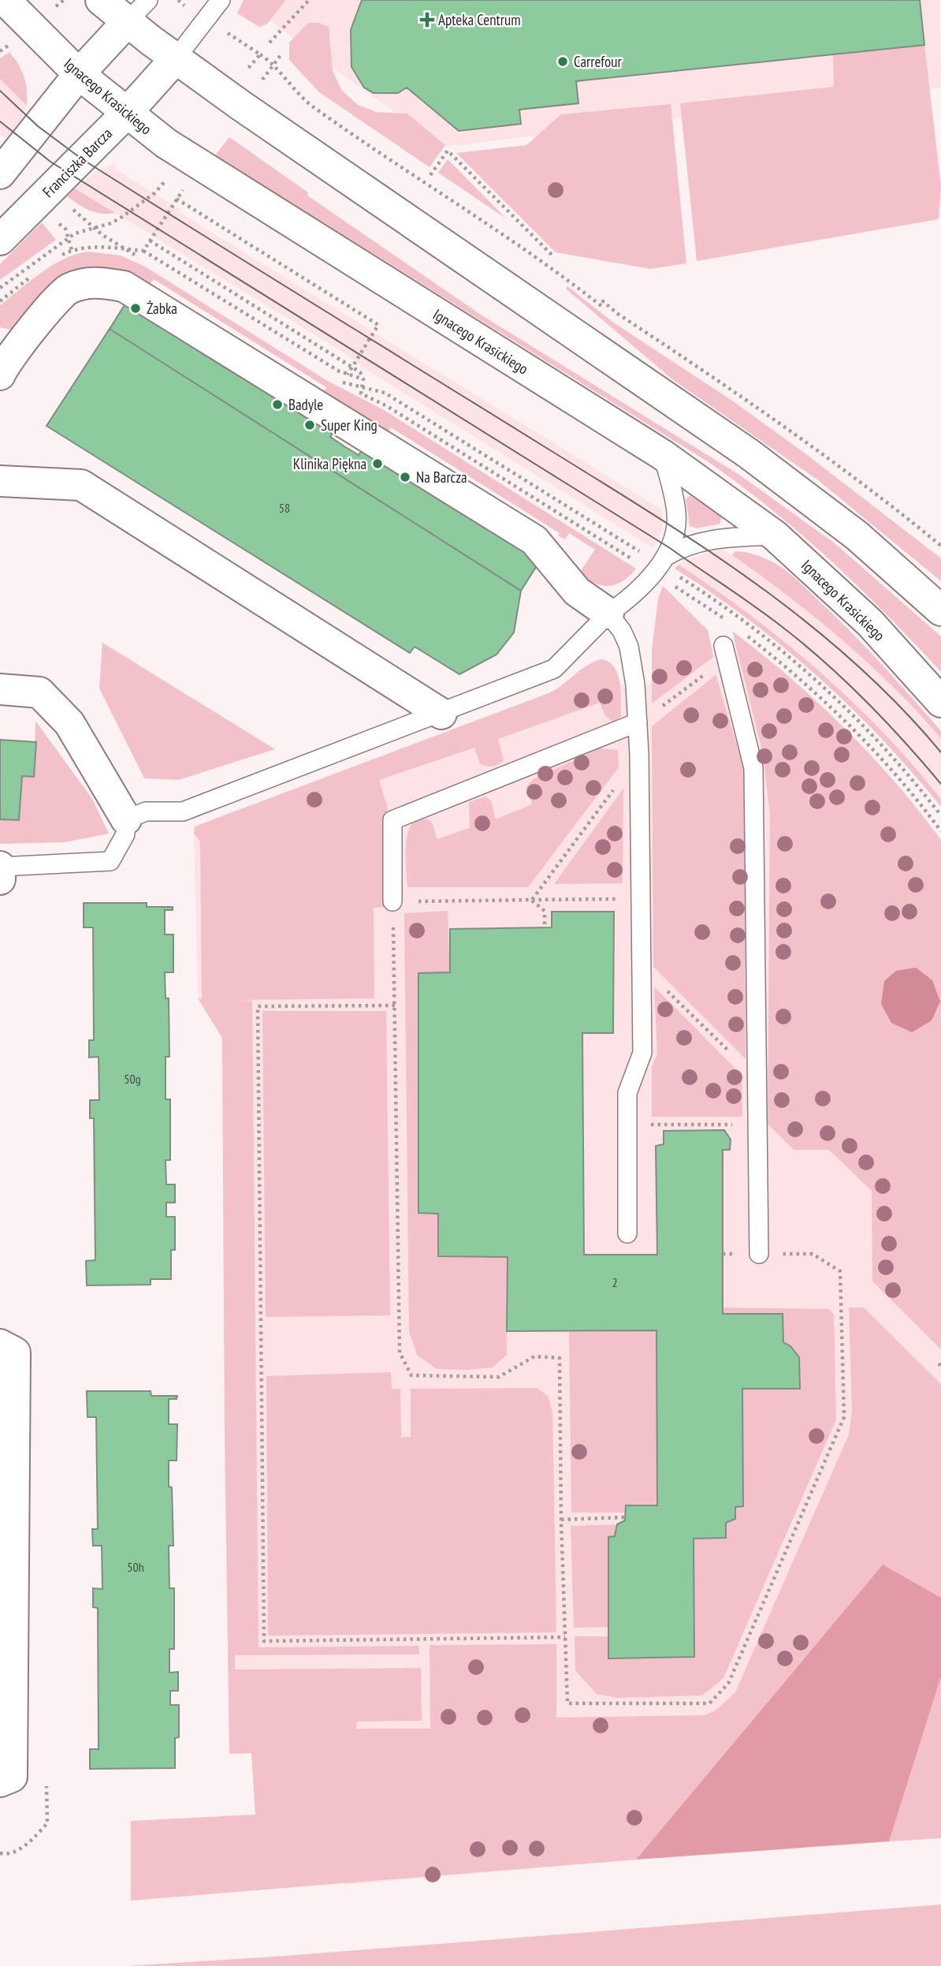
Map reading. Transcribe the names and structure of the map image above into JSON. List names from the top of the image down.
{
  "streets": {
    "street": ["Ignacego Krasickiego", "Franciszka Barcza"]
  },
  "crossings": [
    ["Ignacego Krasickiego", "Franciszka Barcza"]
  ],
  "places": {
    "health": ["Apteka Centrum"],
    "other": [
      "Carrefour",
      "Żabka",
      "Badyle",
      "Super King",
      "Klinika Piękna",
      "Na Barcza"
    ]
  },
  "house_numbers": [
    "58",
    "50g",
    "2",
    "50h"
  ]
}
